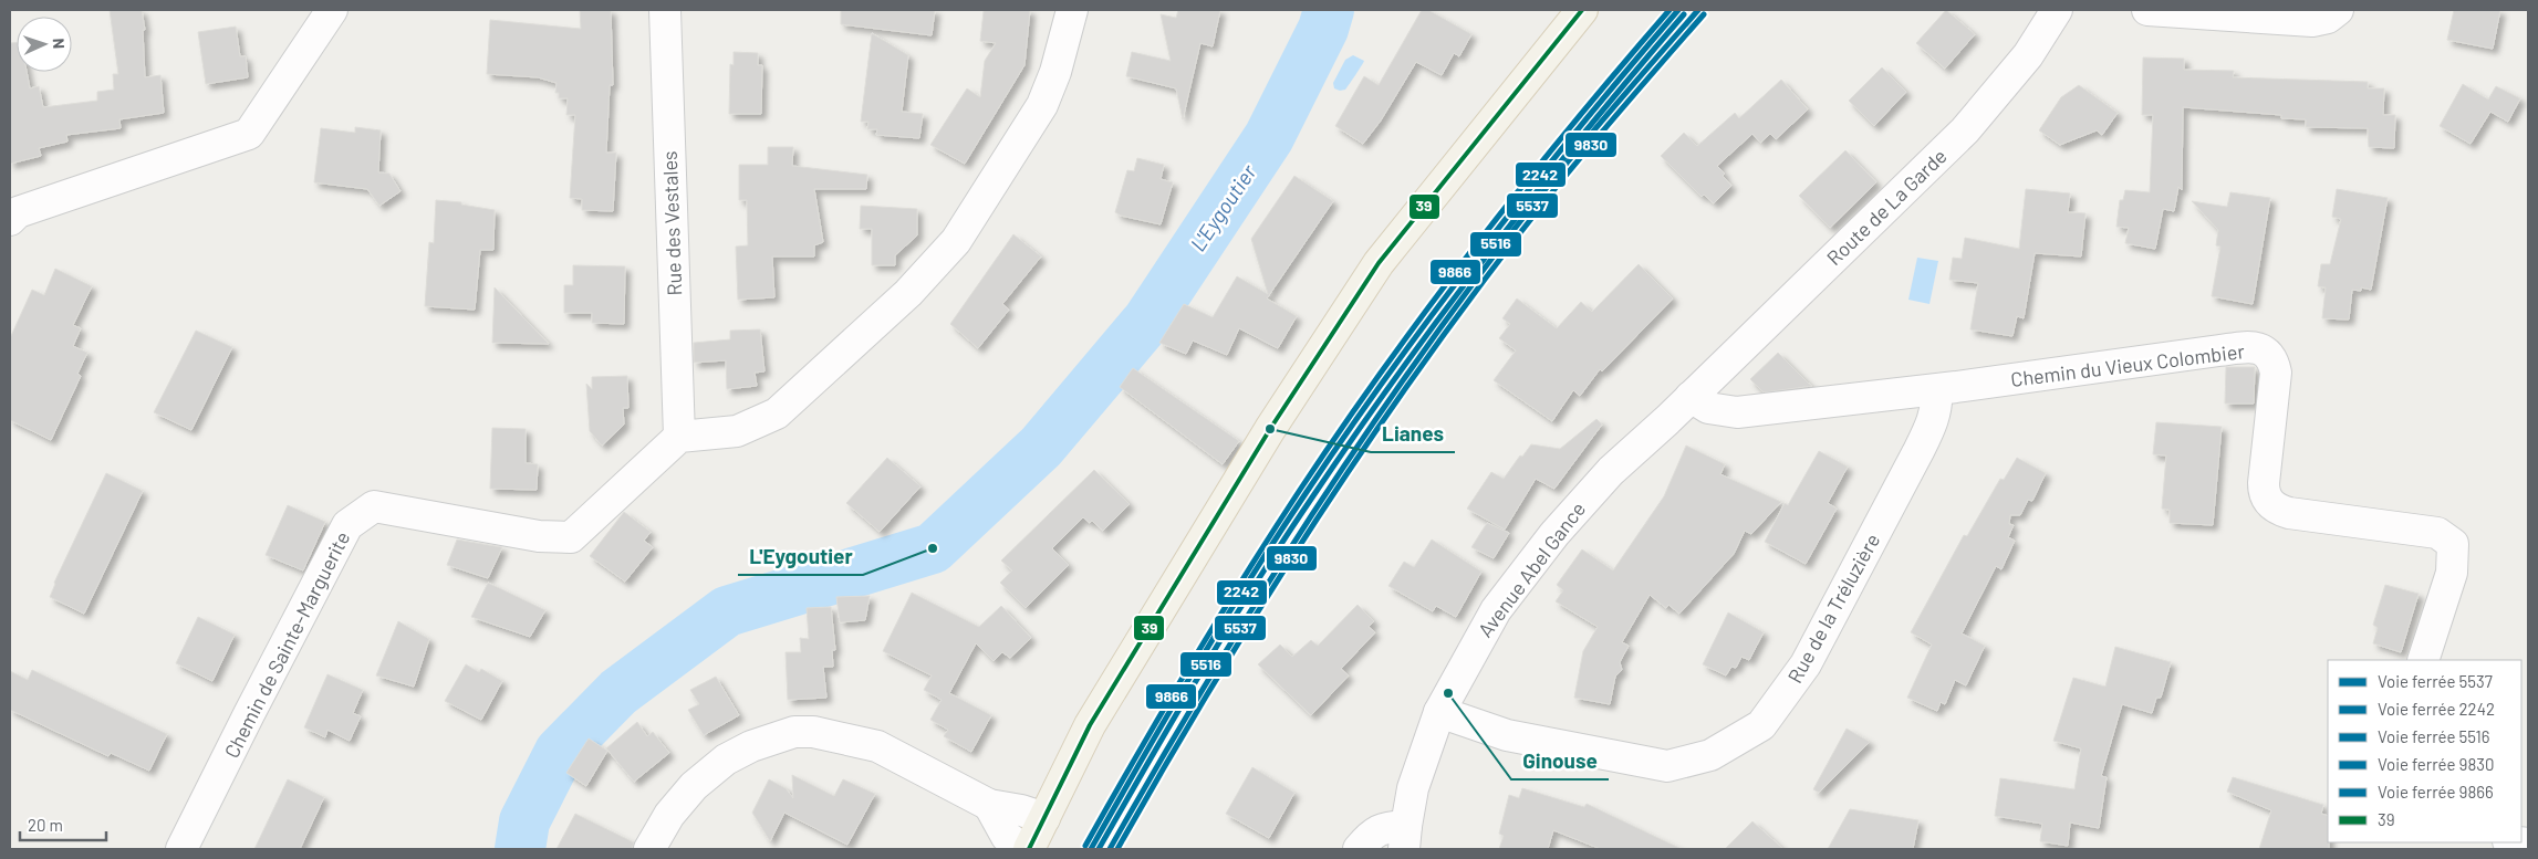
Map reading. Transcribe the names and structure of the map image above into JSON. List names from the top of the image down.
{
  "streets": {
    "street": [
      "Route de La Garde",
      "Rue des Vestales",
      "Chemin du Vieux Colombier",
      "Avenue Abel Gance",
      "Rue de la Tréluzière",
      "Chemin de Sainte-Marguerite"
    ]
  },
  "crossings": [
    ["Route de La Garde", "Chemin du Vieux Colombier"],
    ["Route de La Garde", "Avenue Abel Gance"],
    ["Rue des Vestales", "Chemin de Sainte-Marguerite"],
    ["Chemin du Vieux Colombier", "Avenue Abel Gance"],
    ["Chemin du Vieux Colombier", "Rue de la Tréluzière"],
    ["Avenue Abel Gance", "Rue de la Tréluzière"]
  ],
  "water": ["L'Eygoutier"],
  "places": ["Lianes", "L'Eygoutier", "Ginouse"],
  "lines": [
    "rail line 5537",
    "rail line 2242",
    "rail line 9866",
    "transit line 39",
    "rail line 5516",
    "rail line 9830"
  ],
  "legend": [
    "Voie ferrée 5537",
    "Voie ferrée 2242",
    "Voie ferrée 5516",
    "Voie ferrée 9830",
    "Voie ferrée 9866",
    "39"
  ],
  "scale_bar": "20 m",
  "north": "right"
}
